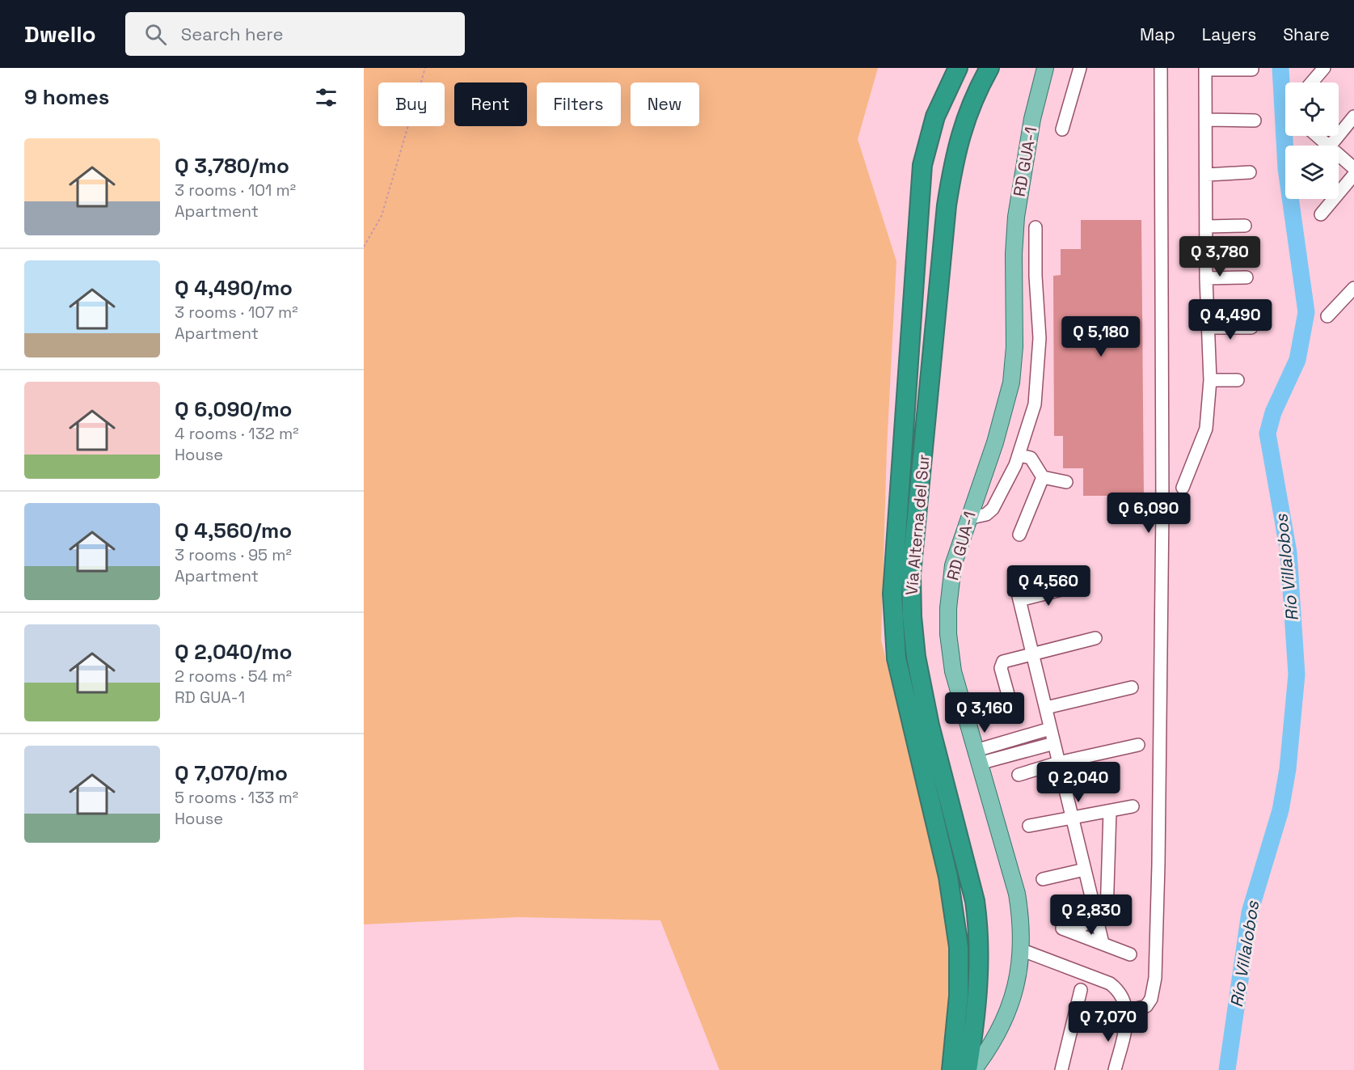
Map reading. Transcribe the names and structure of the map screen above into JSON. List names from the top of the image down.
{
  "streets": {
    "highway": ["Vía Alterna del Sur"],
    "main road": ["RD GUA-1"]
  },
  "crossings": [
    ["RD GUA-1", "Vía Alterna del Sur"]
  ],
  "water": ["Río Villalobos"],
  "page": {
    "header": "Dwello",
    "search": "Search here",
    "nav": ["Map", "Layers", "Share"],
    "heading": "9 homes",
    "chip": [
      "Buy",
      "Rent",
      "Filters",
      "New"
    ],
    "list": [
      {
        "name": "Q 3,780/mo",
        "note": "3 rooms · 101 m² · Apartment"
      },
      {
        "name": "Q 4,490/mo",
        "note": "3 rooms · 107 m² · Apartment"
      },
      {
        "name": "Q 6,090/mo",
        "note": "4 rooms · 132 m² · House"
      },
      {
        "name": "Q 4,560/mo",
        "note": "3 rooms · 95 m² · Apartment"
      },
      {
        "name": "Q 2,040/mo",
        "note": "2 rooms · 54 m² · RD GUA-1"
      },
      {
        "name": "Q 7,070/mo",
        "note": "5 rooms · 133 m² · House"
      }
    ],
    "price": [
      "Q 3,780",
      "Q 4,490",
      "Q 5,180",
      "Q 6,090",
      "Q 4,560",
      "Q 3,160",
      "Q 2,040",
      "Q 2,830",
      "Q 7,070"
    ]
  }
}
